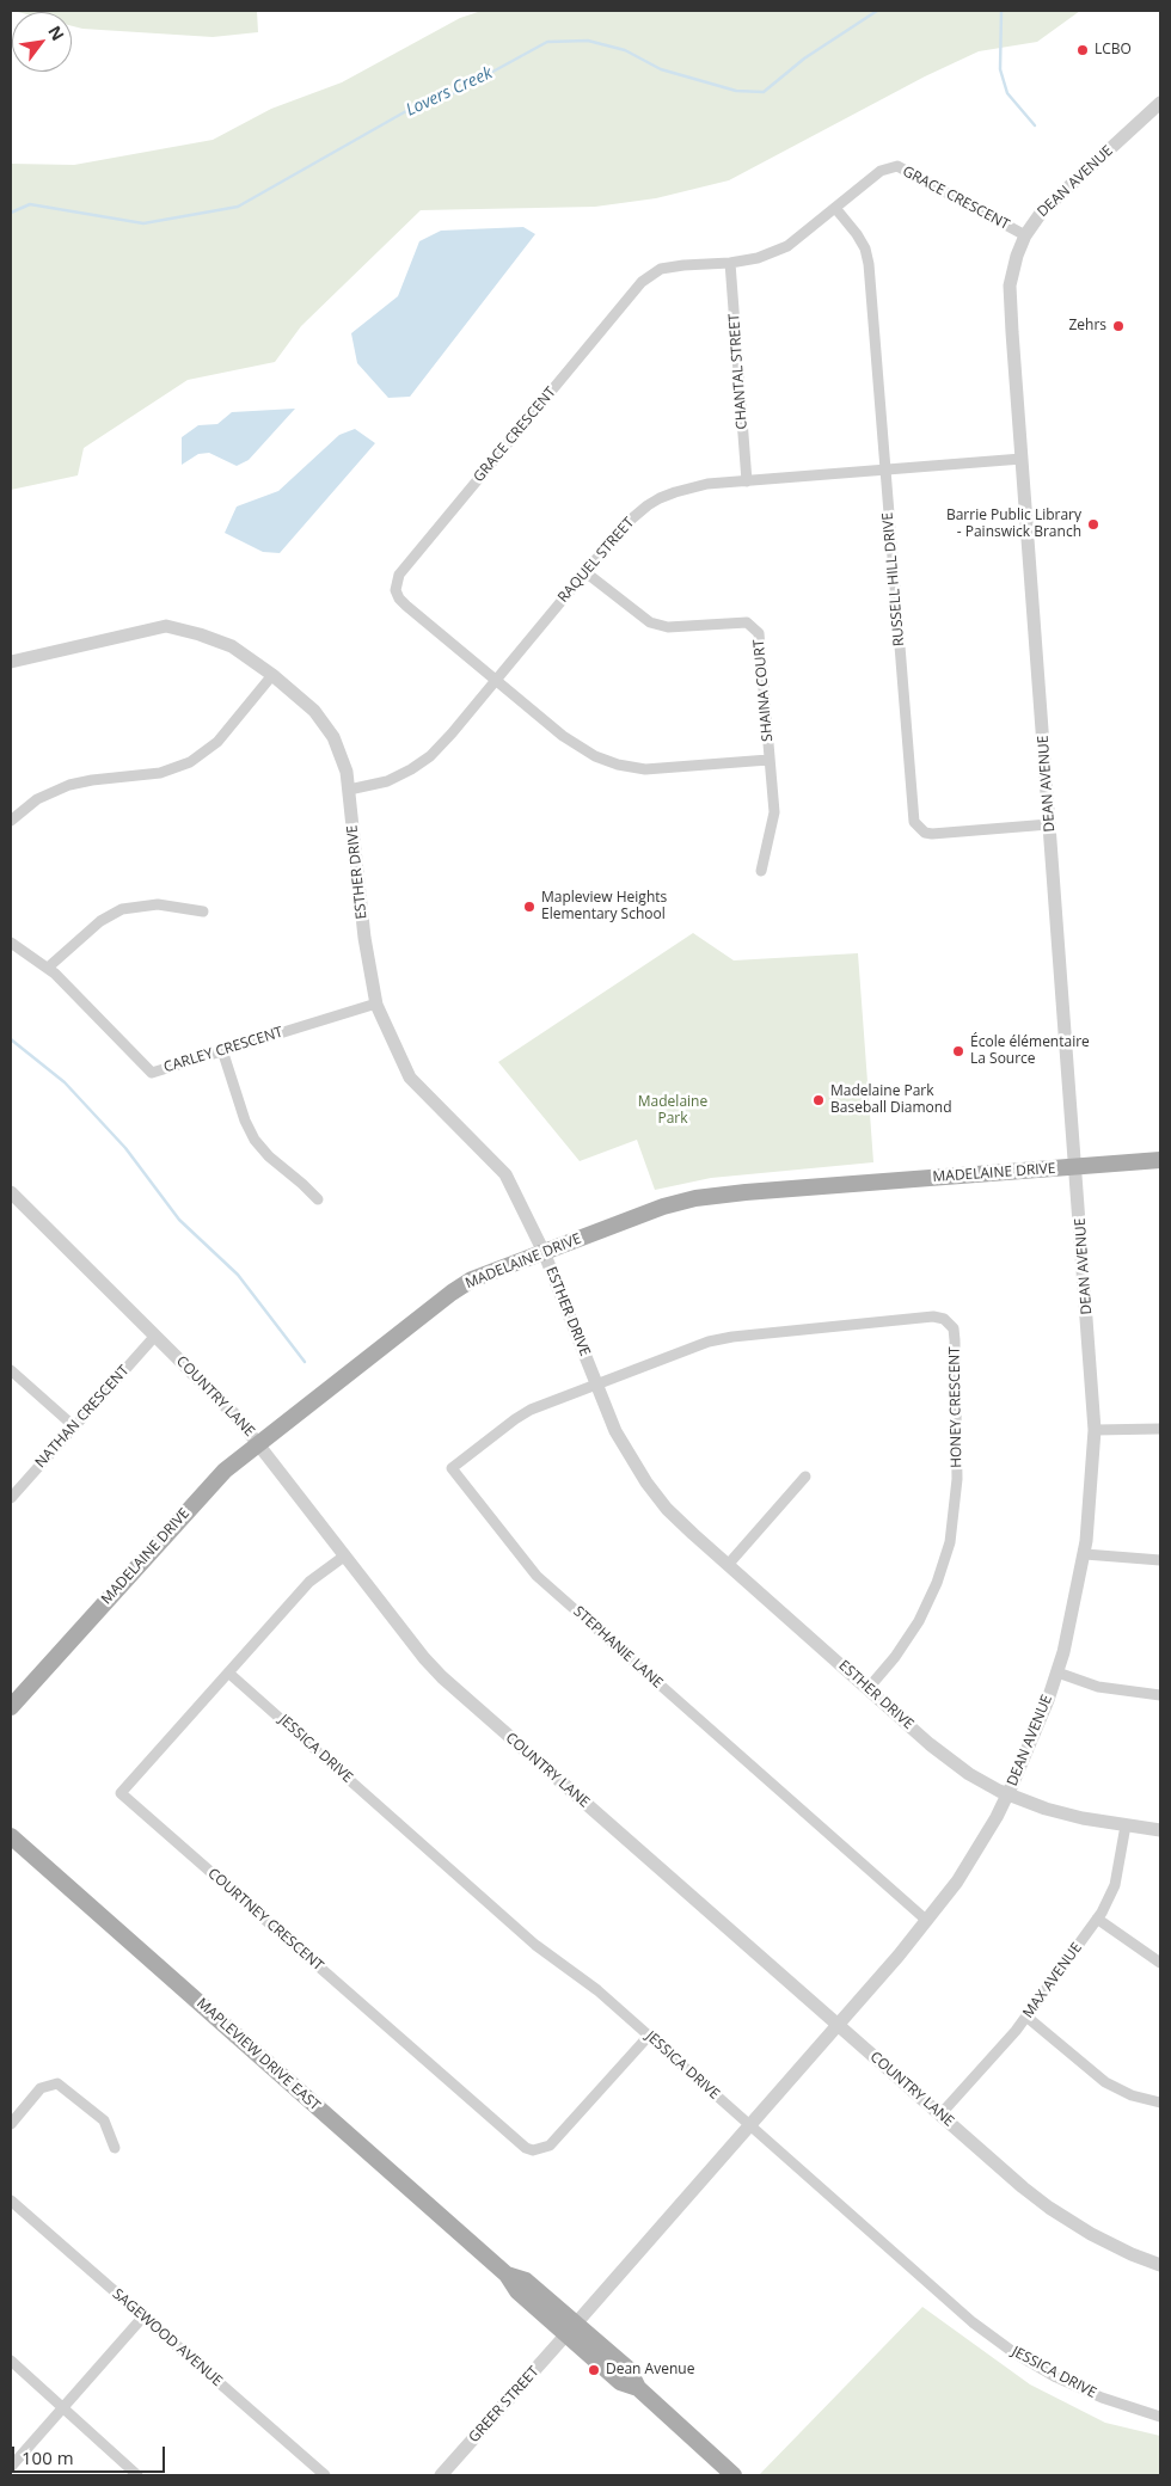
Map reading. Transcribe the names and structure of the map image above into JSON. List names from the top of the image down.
{
  "streets": {
    "main road": ["MADELAINE DRIVE", "MAPLEVIEW DRIVE EAST"],
    "street": [
      "DEAN AVENUE",
      "GRACE CRESCENT",
      "CHANTAL STREET",
      "RAQUEL STREET",
      "RUSSELL HILL DRIVE",
      "SHAINA COURT",
      "ESTHER DRIVE",
      "CARLEY CRESCENT",
      "COUNTRY LANE",
      "HONEY CRESCENT",
      "NATHAN CRESCENT",
      "STEPHANIE LANE",
      "JESSICA DRIVE",
      "COURTNEY CRESCENT",
      "MAX AVENUE",
      "SAGEWOOD AVENUE",
      "GREER STREET"
    ]
  },
  "crossings": [
    ["DEAN AVENUE", "GRACE CRESCENT"],
    ["DEAN AVENUE", "RAQUEL STREET"],
    ["DEAN AVENUE", "RUSSELL HILL DRIVE"],
    ["DEAN AVENUE", "ESTHER DRIVE"],
    ["DEAN AVENUE", "MADELAINE DRIVE"],
    ["DEAN AVENUE", "COUNTRY LANE"],
    ["DEAN AVENUE", "STEPHANIE LANE"],
    ["DEAN AVENUE", "JESSICA DRIVE"],
    ["DEAN AVENUE", "MAPLEVIEW DRIVE EAST"],
    ["DEAN AVENUE", "GREER STREET"],
    ["GRACE CRESCENT", "CHANTAL STREET"],
    ["GRACE CRESCENT", "RAQUEL STREET"],
    ["GRACE CRESCENT", "RUSSELL HILL DRIVE"],
    ["GRACE CRESCENT", "SHAINA COURT"],
    ["CHANTAL STREET", "RAQUEL STREET"],
    ["RAQUEL STREET", "RUSSELL HILL DRIVE"],
    ["RAQUEL STREET", "SHAINA COURT"],
    ["RAQUEL STREET", "ESTHER DRIVE"],
    ["ESTHER DRIVE", "CARLEY CRESCENT"],
    ["ESTHER DRIVE", "MADELAINE DRIVE"],
    ["ESTHER DRIVE", "HONEY CRESCENT"],
    ["ESTHER DRIVE", "STEPHANIE LANE"],
    ["ESTHER DRIVE", "MAX AVENUE"],
    ["MADELAINE DRIVE", "COUNTRY LANE"],
    ["COUNTRY LANE", "NATHAN CRESCENT"],
    ["COUNTRY LANE", "COURTNEY CRESCENT"],
    ["COUNTRY LANE", "MAX AVENUE"],
    ["HONEY CRESCENT", "STEPHANIE LANE"],
    ["JESSICA DRIVE", "COURTNEY CRESCENT"],
    ["MAPLEVIEW DRIVE EAST", "GREER STREET"]
  ],
  "water": ["Lovers Creek"],
  "parks": ["Madelaine Park"],
  "places": [
    "LCBO",
    "Zehrs",
    "Barrie Public Library - Painswick Branch",
    "Mapleview Heights Elementary School",
    "École élémentaire La Source",
    "Madelaine Park Baseball Diamond",
    "Dean Avenue"
  ],
  "scale_bar": "100 m",
  "north": "top right"
}
